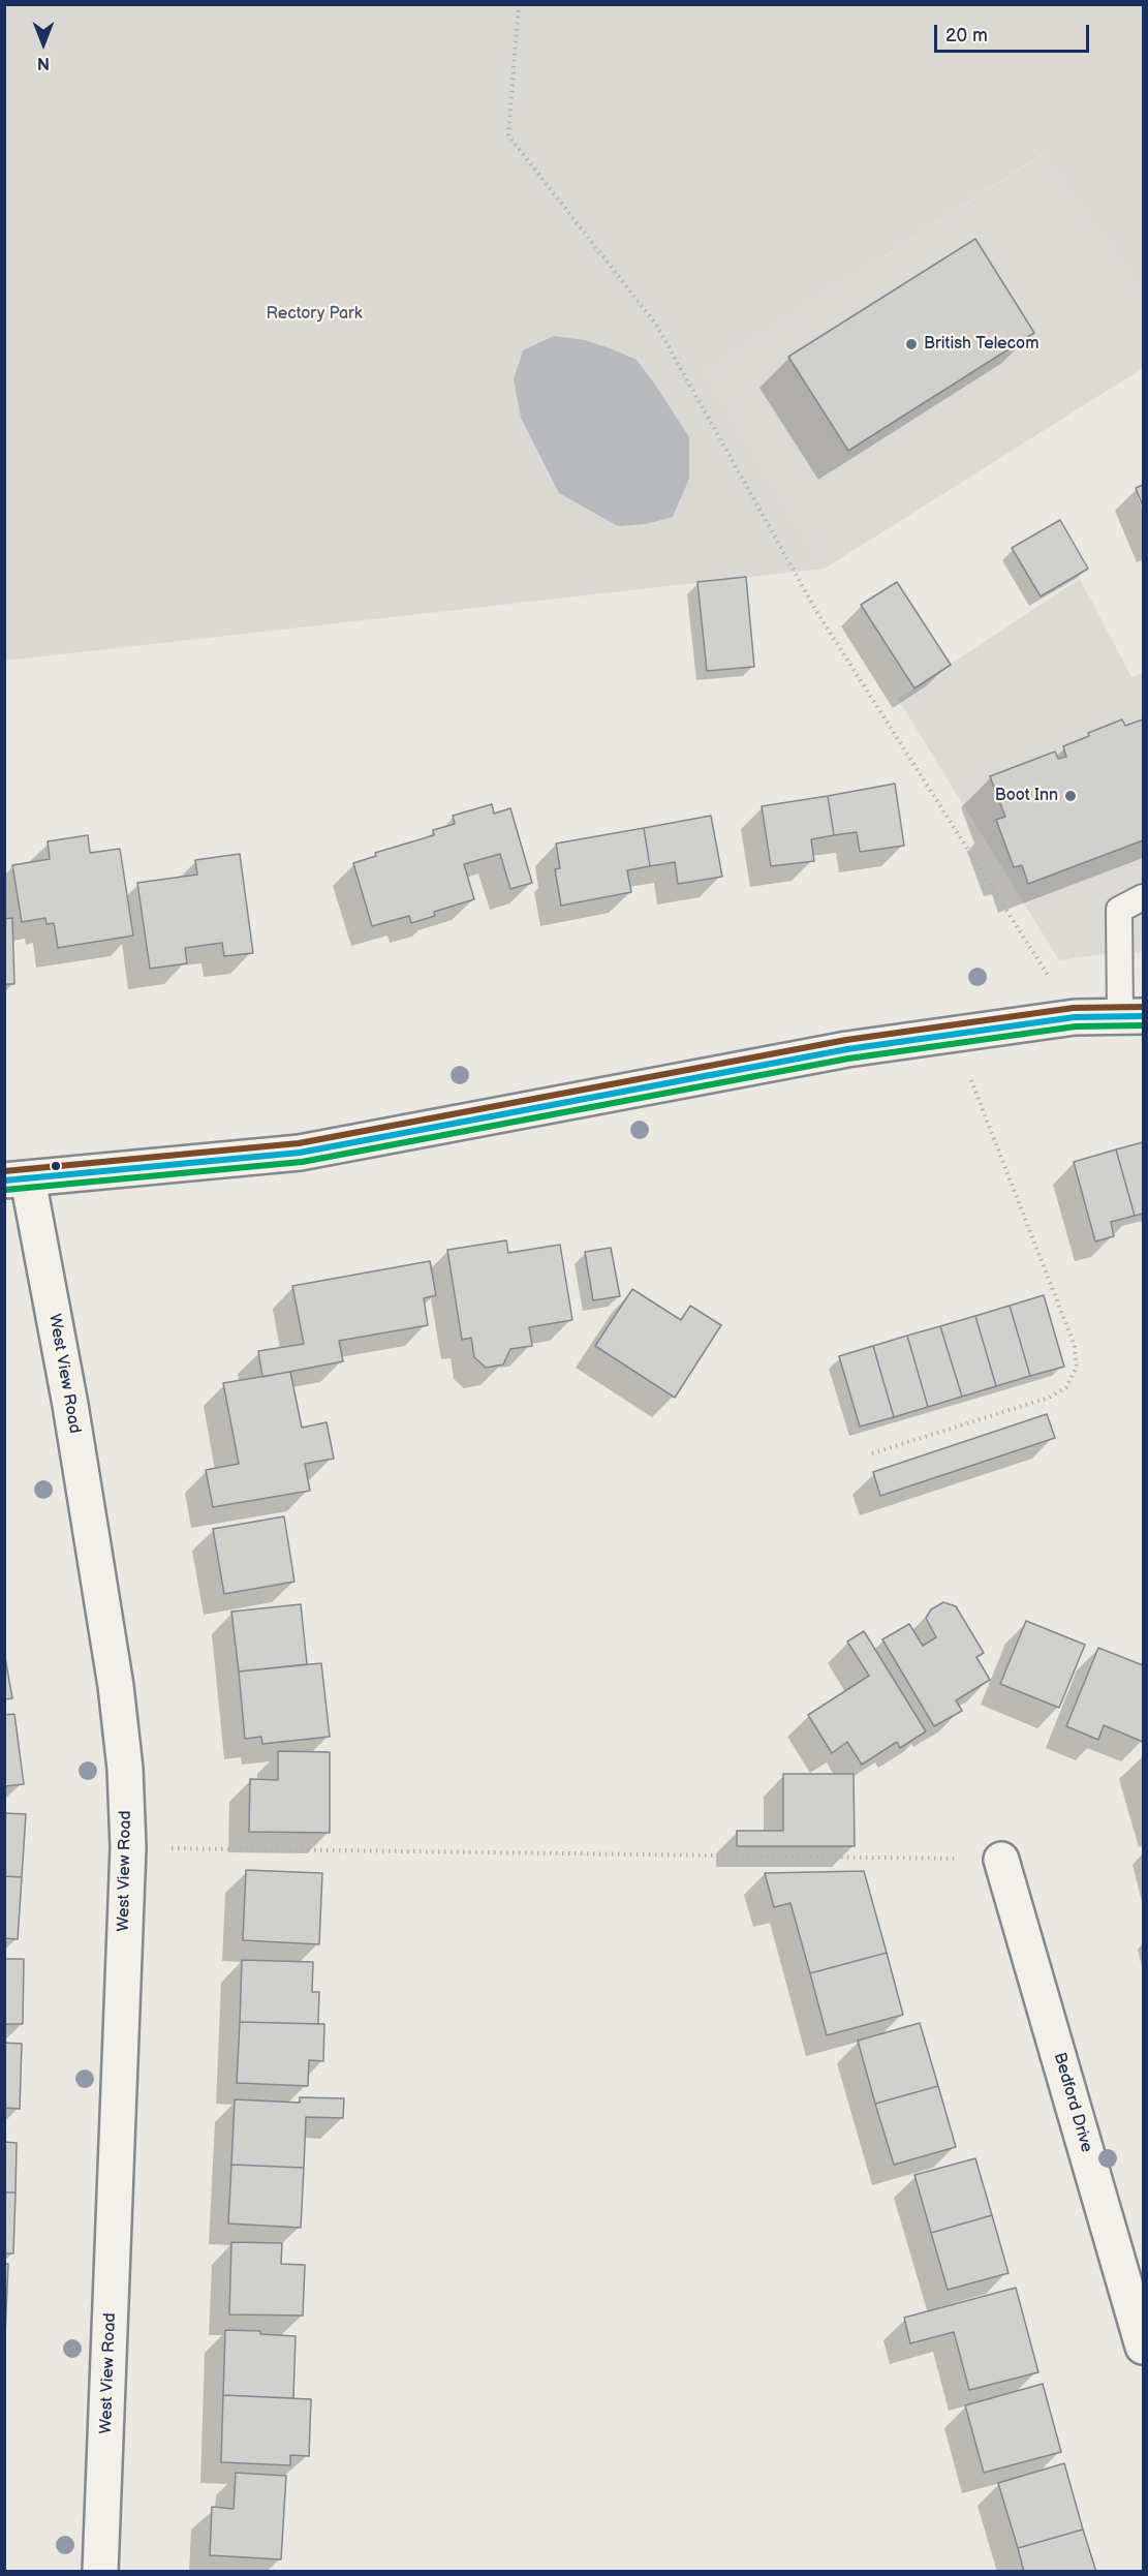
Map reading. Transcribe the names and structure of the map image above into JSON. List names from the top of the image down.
{
  "streets": {
    "street": ["West View Road", "Bedford Drive"]
  },
  "parks": ["Rectory Park"],
  "places": ["British Telecom", "Boot Inn"],
  "scale_bar": "20 m",
  "north": "bottom"
}
